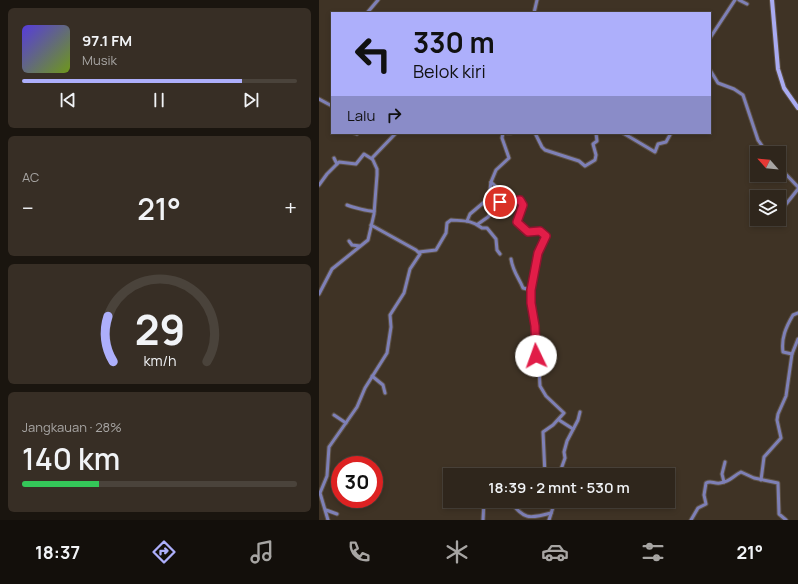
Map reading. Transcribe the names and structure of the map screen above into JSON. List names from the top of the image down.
{
  "north": "top left",
  "page": {
    "turn": ["330 m", "Belok kiri"],
    "song": ["97.1 FM", "Musik"],
    "then": "Lalu",
    "tile": [
      "AC",
      ["Jangkauan · 28%", "140 km"]
    ],
    "heat": ["−", "21°", "+"],
    "limit": "30",
    "trip": "18:39 · 2 mnt · 530 m",
    "tabs": ["18:37", "21°"],
    "gauge": ["29", "km/h"]
  }
}
